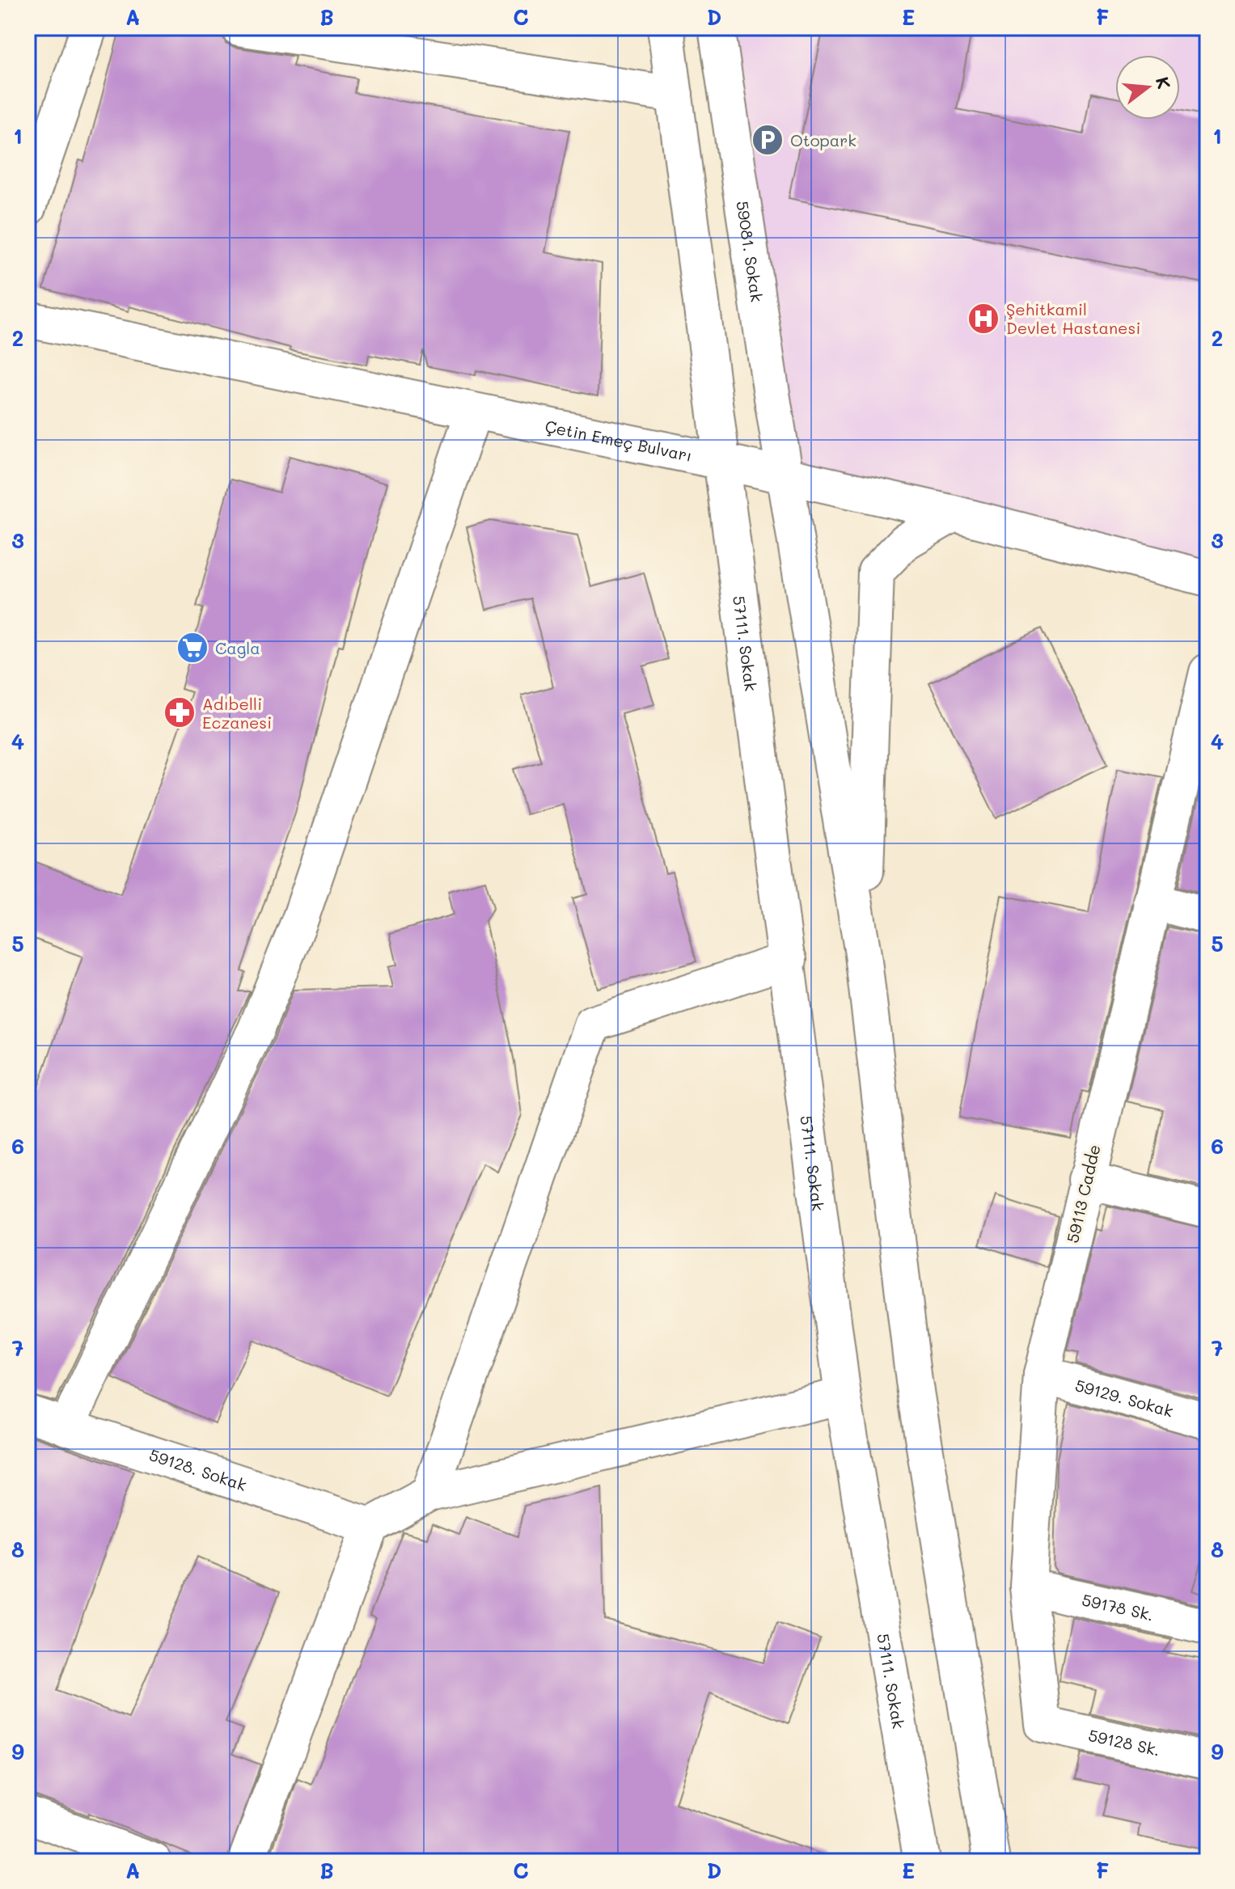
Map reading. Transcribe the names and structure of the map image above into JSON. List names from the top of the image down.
{
  "streets": {
    "main road": [
      "59081. Sokak",
      "Çetin Emeç Bulvarı",
      "57111. Sokak",
      "59113 Cadde",
      "59129. Sokak",
      "59128. Sokak",
      "59178 Sk.",
      "59128 Sk."
    ]
  },
  "crossings": [
    ["59081. Sokak", "Çetin Emeç Bulvarı"],
    ["Çetin Emeç Bulvarı", "57111. Sokak"],
    ["59113 Cadde", "59129. Sokak"],
    ["59113 Cadde", "59178 Sk."],
    ["59113 Cadde", "59128 Sk."]
  ],
  "places": {
    "parking": ["Otopark"],
    "hospital": ["Şehitkamil Devlet Hastanesi"],
    "supermarket": ["Cagla"],
    "pharmacy": ["Adıbelli Eczanesi"]
  },
  "north": "right",
  "grid": {
    "columns": [
      "A",
      "B",
      "C",
      "D",
      "E",
      "F"
    ],
    "rows": [
      "1",
      "2",
      "3",
      "4",
      "5",
      "6",
      "7",
      "8",
      "9"
    ]
  }
}
